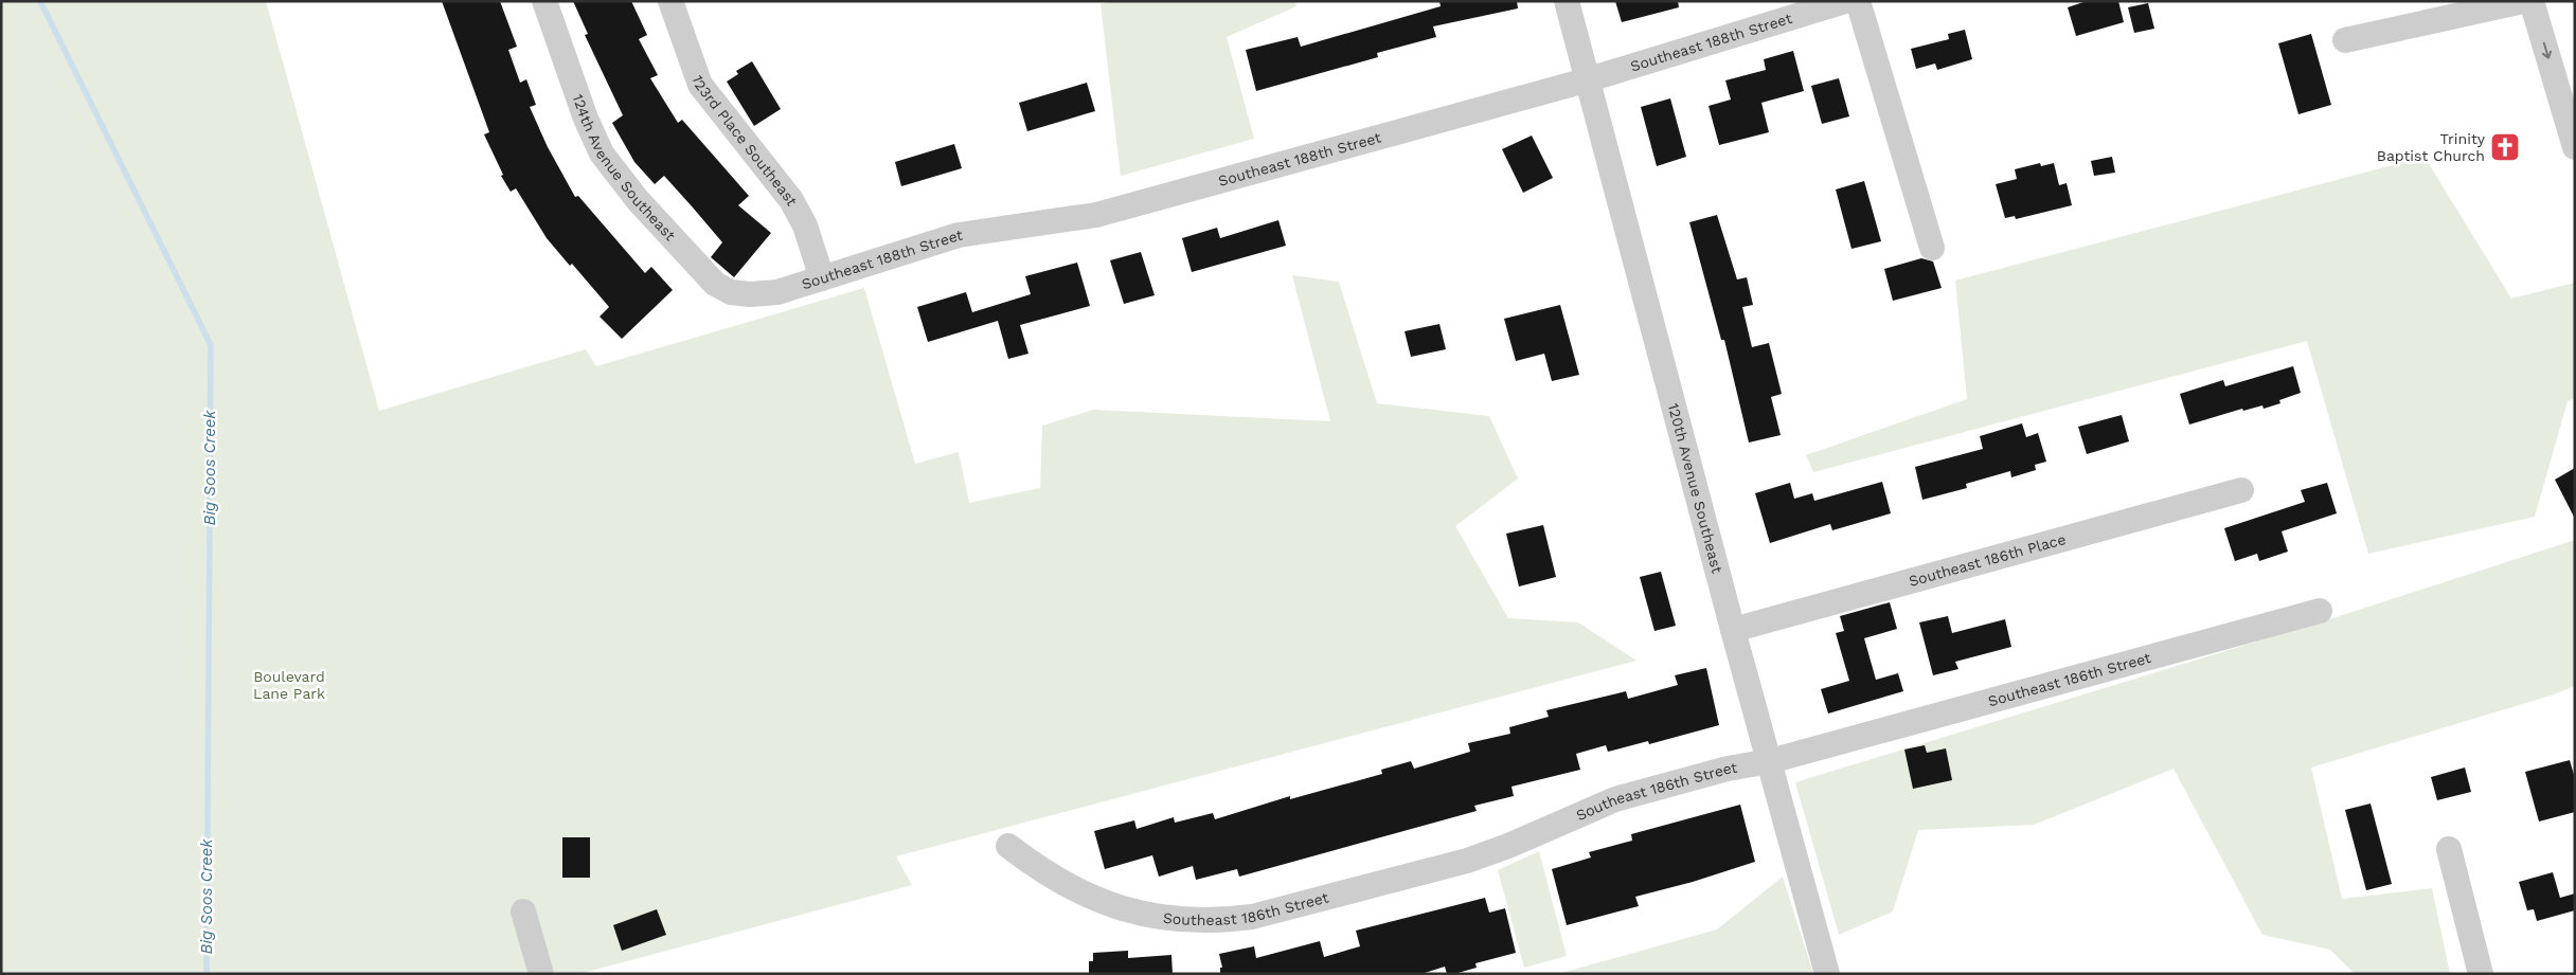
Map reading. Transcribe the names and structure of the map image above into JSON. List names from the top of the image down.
{
  "streets": {
    "street": [
      "Southeast 188th Street",
      "123rd Place Southeast",
      "124th Avenue Southeast",
      "120th Avenue Southeast",
      "Southeast 186th Place",
      "Southeast 186th Street"
    ]
  },
  "crossings": [
    ["Southeast 188th Street", "123rd Place Southeast"],
    ["Southeast 188th Street", "124th Avenue Southeast"],
    ["Southeast 188th Street", "120th Avenue Southeast"],
    ["120th Avenue Southeast", "Southeast 186th Place"],
    ["120th Avenue Southeast", "Southeast 186th Street"]
  ],
  "water": ["Big Soos Creek"],
  "parks": ["Boulevard Lane Park"],
  "places": {
    "church": ["Trinity Baptist Church"]
  }
}
